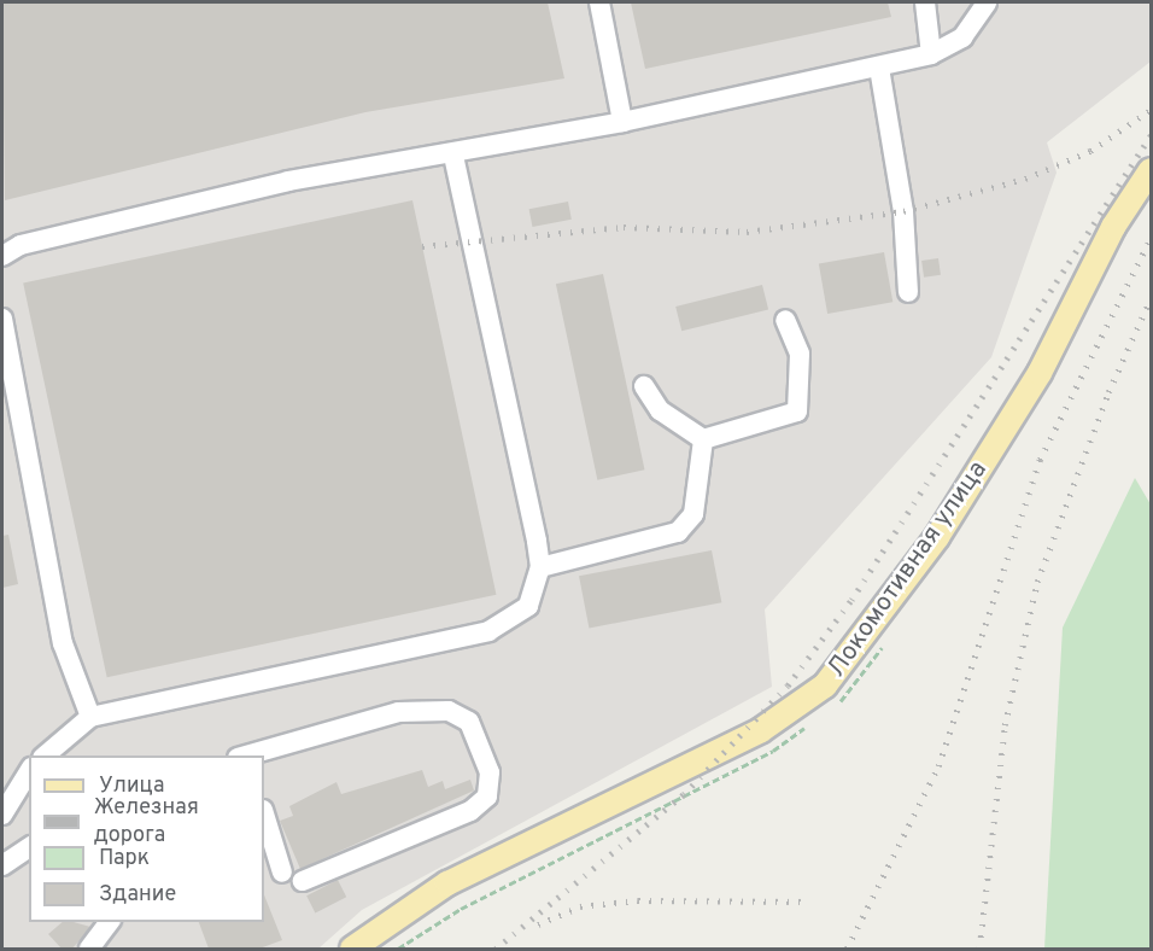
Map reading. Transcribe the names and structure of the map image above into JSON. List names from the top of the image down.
{
  "streets": {
    "main road": ["Локомотивная улица"]
  },
  "legend": [
    "Улица",
    "Железная дорога",
    "Парк",
    "Здание"
  ]
}
